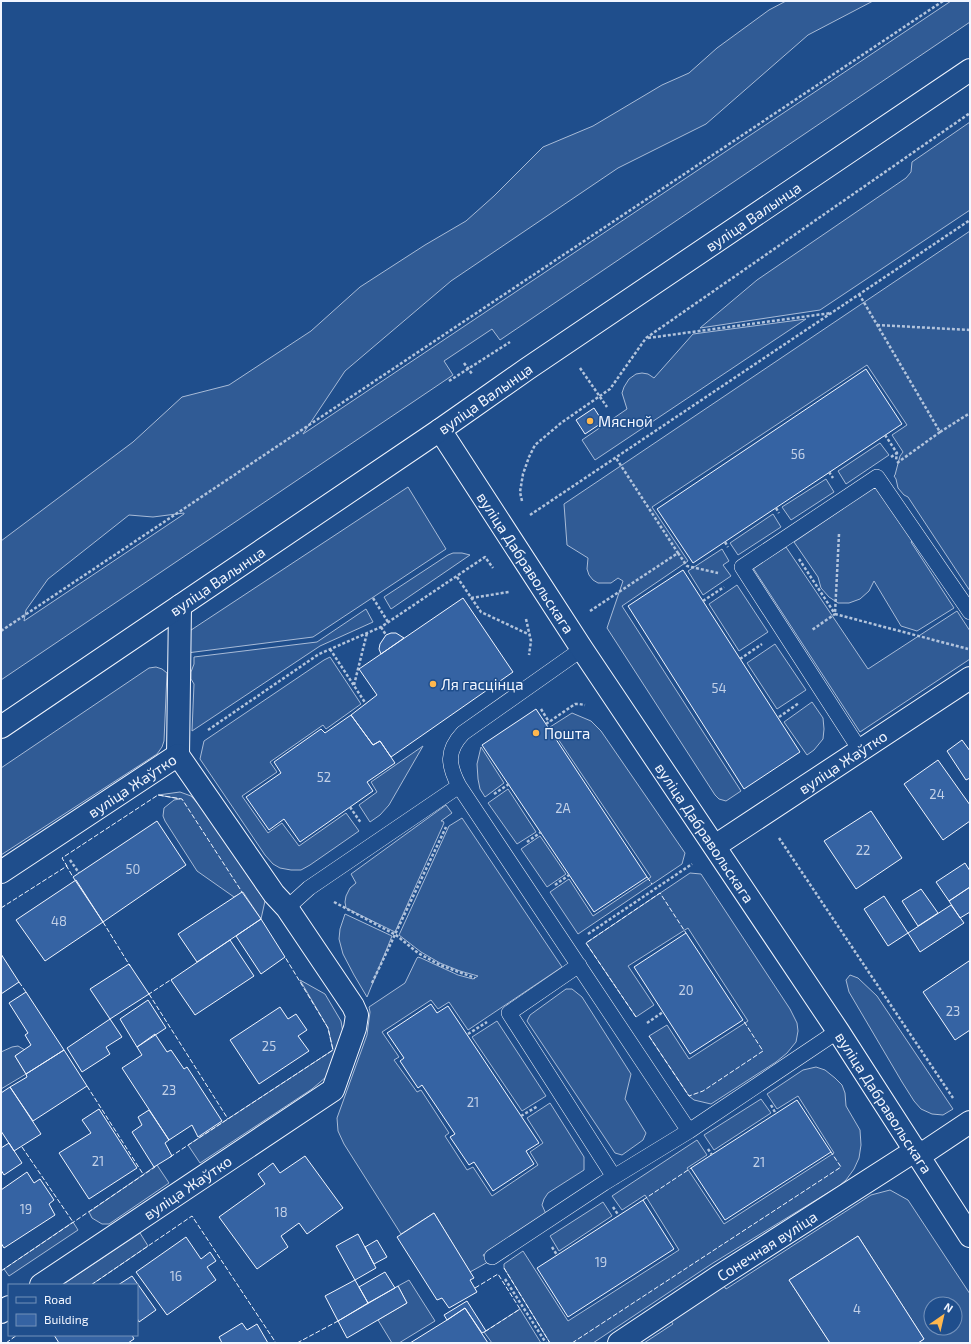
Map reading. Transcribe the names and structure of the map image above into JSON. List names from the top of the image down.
{
  "streets": {
    "street": [
      "вуліца Валынца",
      "вуліца Дабравольскага",
      "вуліца Жаўтко",
      "Сонечная вуліца"
    ]
  },
  "crossings": [
    ["вуліца Валынца", "вуліца Дабравольскага"],
    ["вуліца Валынца", "вуліца Жаўтко"],
    ["вуліца Дабравольскага", "вуліца Жаўтко"],
    ["вуліца Дабравольскага", "Сонечная вуліца"]
  ],
  "places": ["Мясной", "Ля гасцінца", "Пошта"],
  "house_numbers": [
    "56",
    "54",
    "52",
    "24",
    "2А",
    "22",
    "50",
    "48",
    "20",
    "23",
    "25",
    "23",
    "21",
    "21",
    "21",
    "19",
    "18",
    "19",
    "16",
    "4"
  ],
  "legend": ["Road", "Building"],
  "north": "top right"
}
